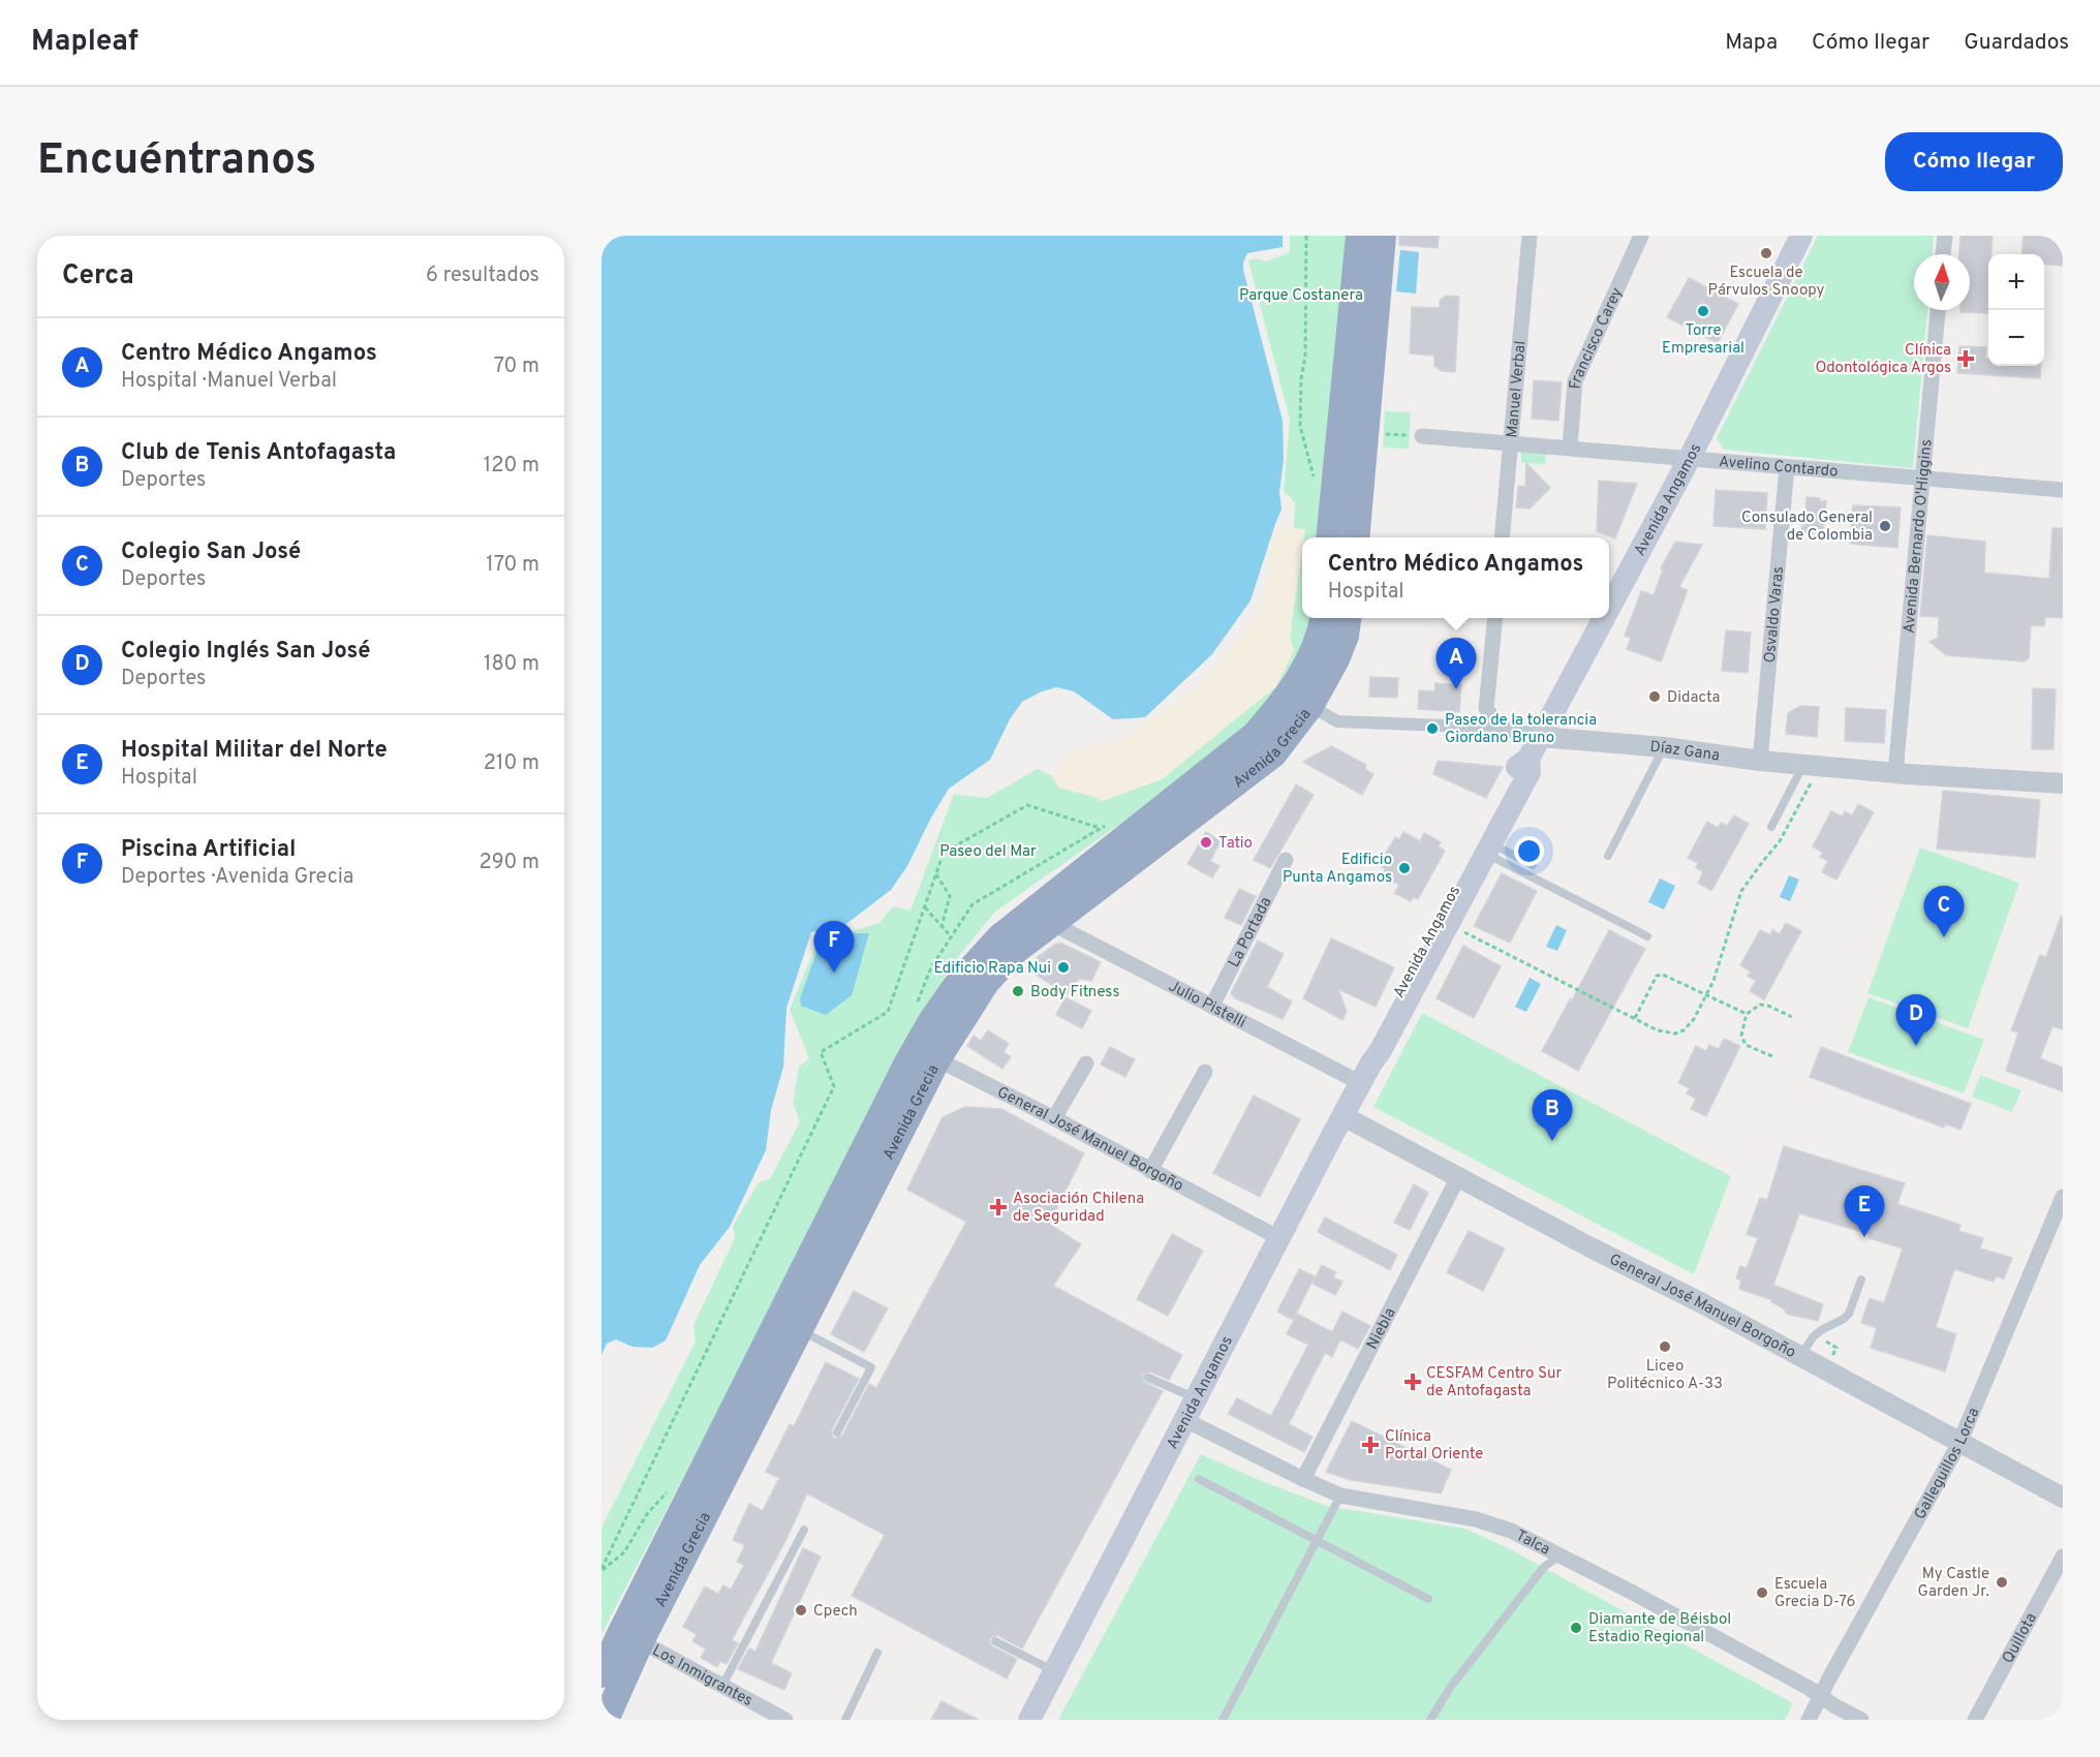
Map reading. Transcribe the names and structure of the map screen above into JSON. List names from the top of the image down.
{
  "streets": {
    "highway": ["Avenida Grecia"],
    "main road": ["Avenida Angamos"],
    "street": [
      "Francisco Carey",
      "Manuel Verbal",
      "Avelino Contardo",
      "Avenida Bernardo O'Higgins",
      "Osvaldo Varas",
      "Díaz Gana",
      "La Portada",
      "Julio Pistelli",
      "General José Manuel Borgoño",
      "Niebla",
      "Galleguillos Lorca",
      "Talca",
      "Quillota",
      "Los Inmigrantes"
    ]
  },
  "crossings": [
    ["Francisco Carey", "Avelino Contardo"],
    ["Manuel Verbal", "Avelino Contardo"],
    ["Avelino Contardo", "Avenida Angamos"],
    ["Avelino Contardo", "Avenida Bernardo O'Higgins"],
    ["Avelino Contardo", "Osvaldo Varas"],
    ["Avenida Angamos", "Díaz Gana"],
    ["Avenida Angamos", "Julio Pistelli"],
    ["Avenida Angamos", "General José Manuel Borgoño"],
    ["Avenida Angamos", "Talca"],
    ["Avenida Bernardo O'Higgins", "Díaz Gana"],
    ["Osvaldo Varas", "Díaz Gana"],
    ["Avenida Grecia", "Díaz Gana"],
    ["Avenida Grecia", "Julio Pistelli"],
    ["Avenida Grecia", "General José Manuel Borgoño"],
    ["Avenida Grecia", "Los Inmigrantes"],
    ["La Portada", "Julio Pistelli"],
    ["General José Manuel Borgoño", "Niebla"],
    ["General José Manuel Borgoño", "Galleguillos Lorca"],
    ["Niebla", "Talca"],
    ["Galleguillos Lorca", "Talca"]
  ],
  "parks": ["Parque Costanera", "Paseo del Mar"],
  "places": {
    "other": [
      "Escuela de Párvulos Snoopy",
      "Torre Empresarial",
      "Consulado General de Colombia",
      "Didacta",
      "Paseo de la tolerancia Giordano Bruno",
      "Tatio",
      "Edificio Punta Angamos",
      "Edificio Rapa Nui",
      "Body Fitness",
      "Liceo Politécnico A-33",
      "My Castle Garden Jr.",
      "Escuela Grecia D-76",
      "Cpech",
      "Diamante de Béisbol Estadio Regional"
    ],
    "health": [
      "Clínica Odontológica Argos",
      "Asociación Chilena de Seguridad",
      "CESFAM Centro Sur de Antofagasta",
      "Clínica Portal Oriente"
    ]
  },
  "north": "top",
  "page": {
    "header": "Mapleaf",
    "nav": ["Mapa", "Cómo llegar", "Guardados"],
    "buttons": "Cómo llegar",
    "title": "Encuéntranos",
    "heading": ["Cerca", "6 resultados"],
    "map_buttons": ["+", "−"],
    "list": [
      {
        "mark": "A",
        "name": "Centro Médico Angamos",
        "note": "Hospital · Manuel Verbal",
        "value": "70 m"
      },
      {
        "mark": "B",
        "name": "Club de Tenis Antofagasta",
        "note": "Deportes",
        "value": "120 m"
      },
      {
        "mark": "C",
        "name": "Colegio San José",
        "note": "Deportes",
        "value": "170 m"
      },
      {
        "mark": "D",
        "name": "Colegio Inglés San José",
        "note": "Deportes",
        "value": "180 m"
      },
      {
        "mark": "E",
        "name": "Hospital Militar del Norte",
        "note": "Hospital",
        "value": "210 m"
      },
      {
        "mark": "F",
        "name": "Piscina Artificial",
        "note": "Deportes · Avenida Grecia",
        "value": "290 m"
      }
    ],
    "popup": ["Centro Médico Angamos", "Hospital"],
    "pins": [
      "A",
      "C",
      "F",
      "D",
      "B",
      "E"
    ]
  }
}
